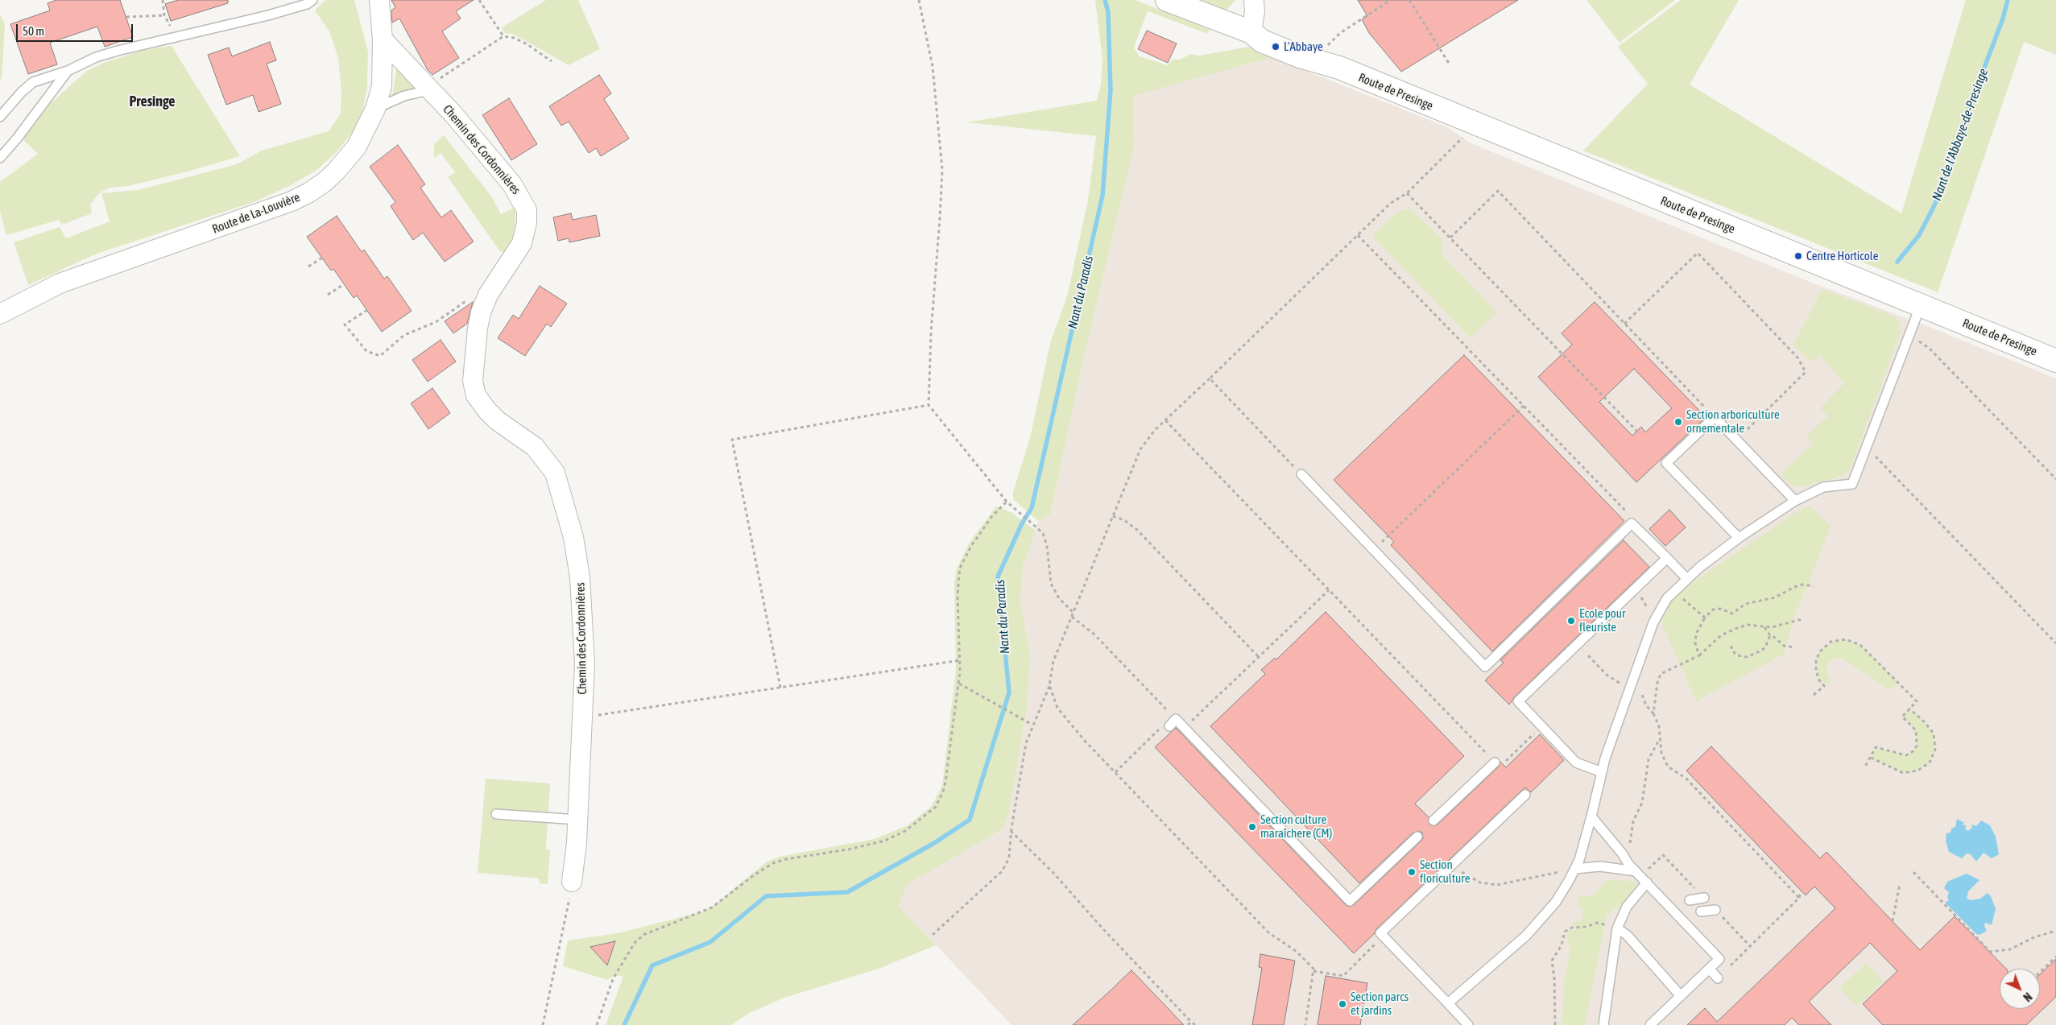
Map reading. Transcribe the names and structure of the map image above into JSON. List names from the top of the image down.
{
  "streets": {
    "street": ["Route de Presinge", "Chemin des Cordonnières", "Route de La-Louvière"]
  },
  "crossings": [
    ["Chemin des Cordonnières", "Route de La-Louvière"]
  ],
  "districts": ["Presinge"],
  "water": ["Nant de l'Abbaye-de-Presinge", "Nant du Paradis"],
  "places": [
    "L'Abbaye",
    "Centre Horticole",
    "Section arboriculture ornementale",
    "Ecole pour fleuriste",
    "Section culture maraîchere (CM)",
    "Section floriculture",
    "Section parcs et jardins"
  ],
  "scale_bar": "50 m",
  "north": "bottom right"
}
